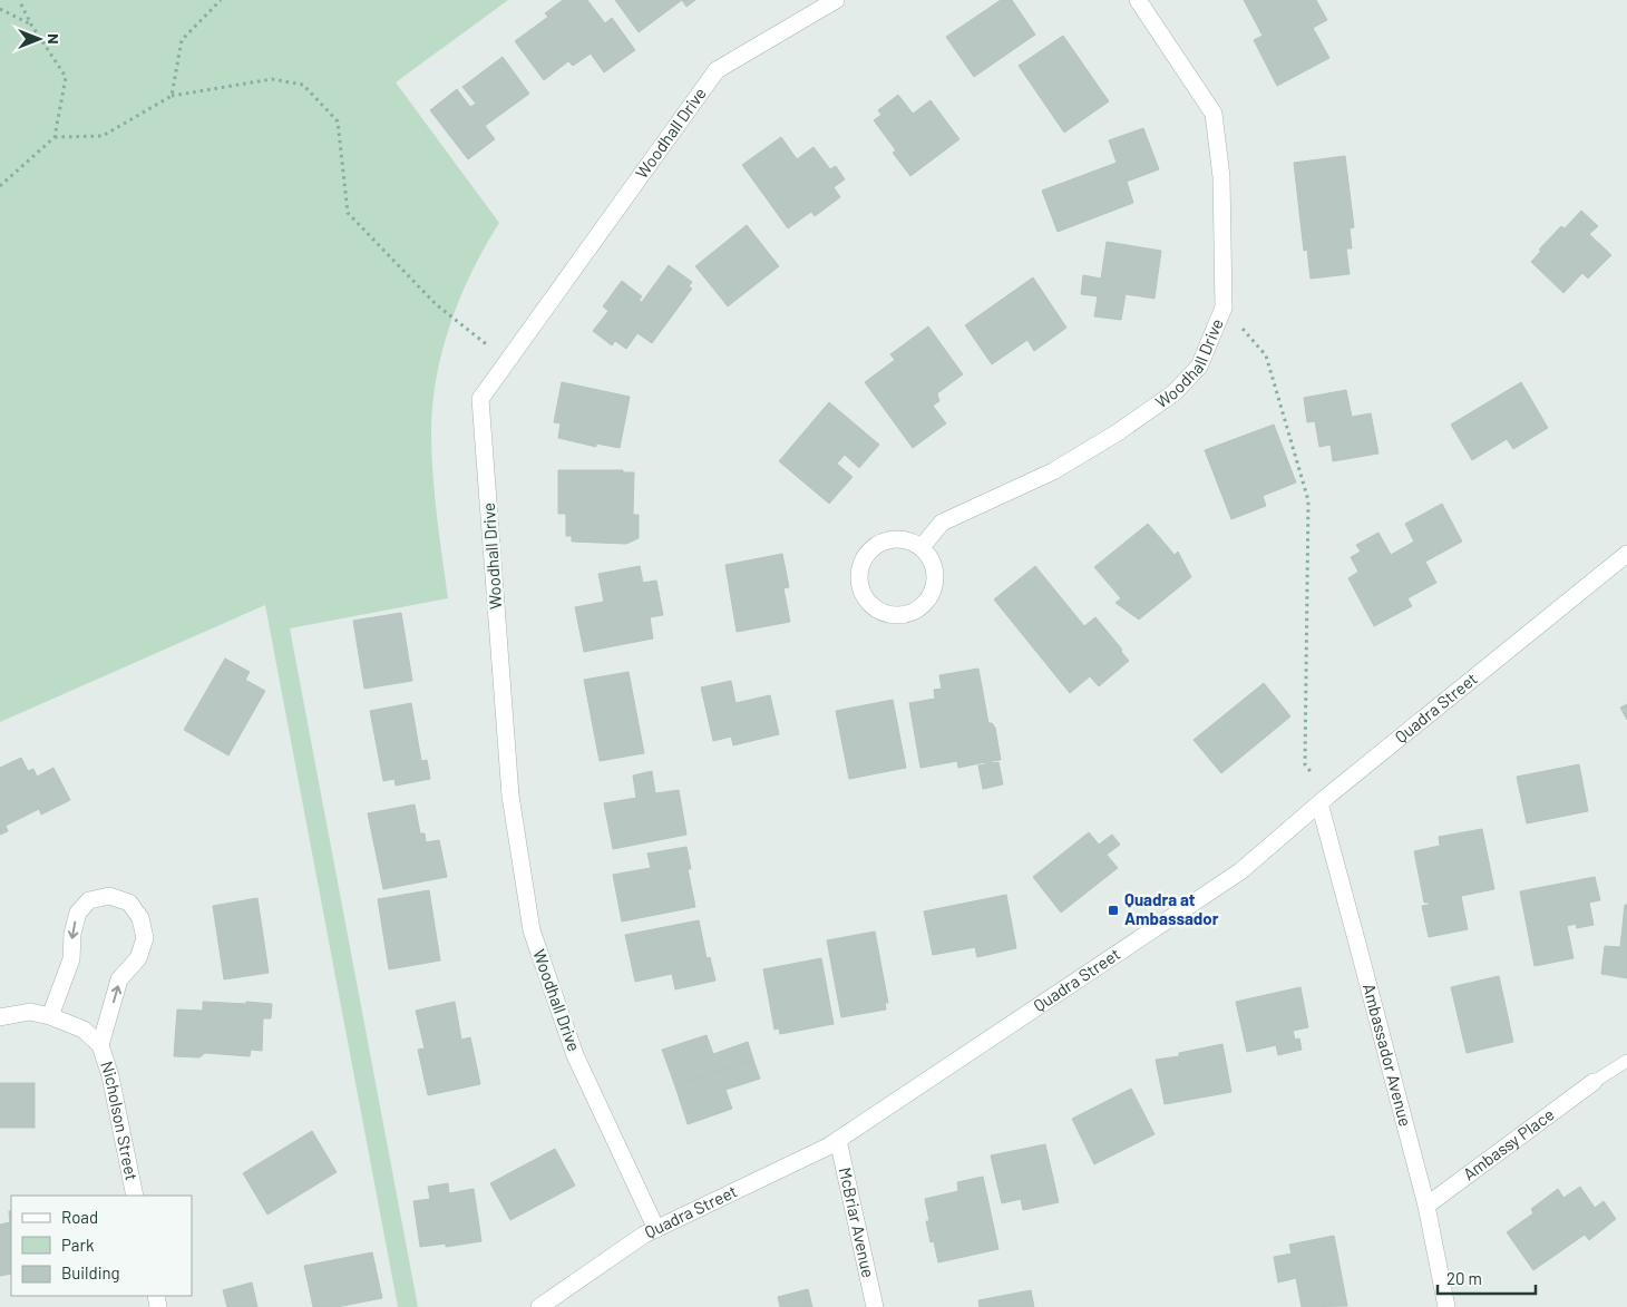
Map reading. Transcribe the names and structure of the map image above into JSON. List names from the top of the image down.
{
  "streets": {
    "street": [
      "Woodhall Drive",
      "Quadra Street",
      "Ambassador Avenue",
      "Nicholson Street",
      "Ambassy Place",
      "McBriar Avenue"
    ]
  },
  "crossings": [
    ["Woodhall Drive", "Quadra Street"],
    ["Quadra Street", "Ambassador Avenue"],
    ["Quadra Street", "McBriar Avenue"],
    ["Ambassador Avenue", "Ambassy Place"]
  ],
  "places": {
    "transit": ["Quadra at Ambassador"]
  },
  "legend": ["Road", "Park", "Building"],
  "scale_bar": "20 m",
  "north": "right"
}
